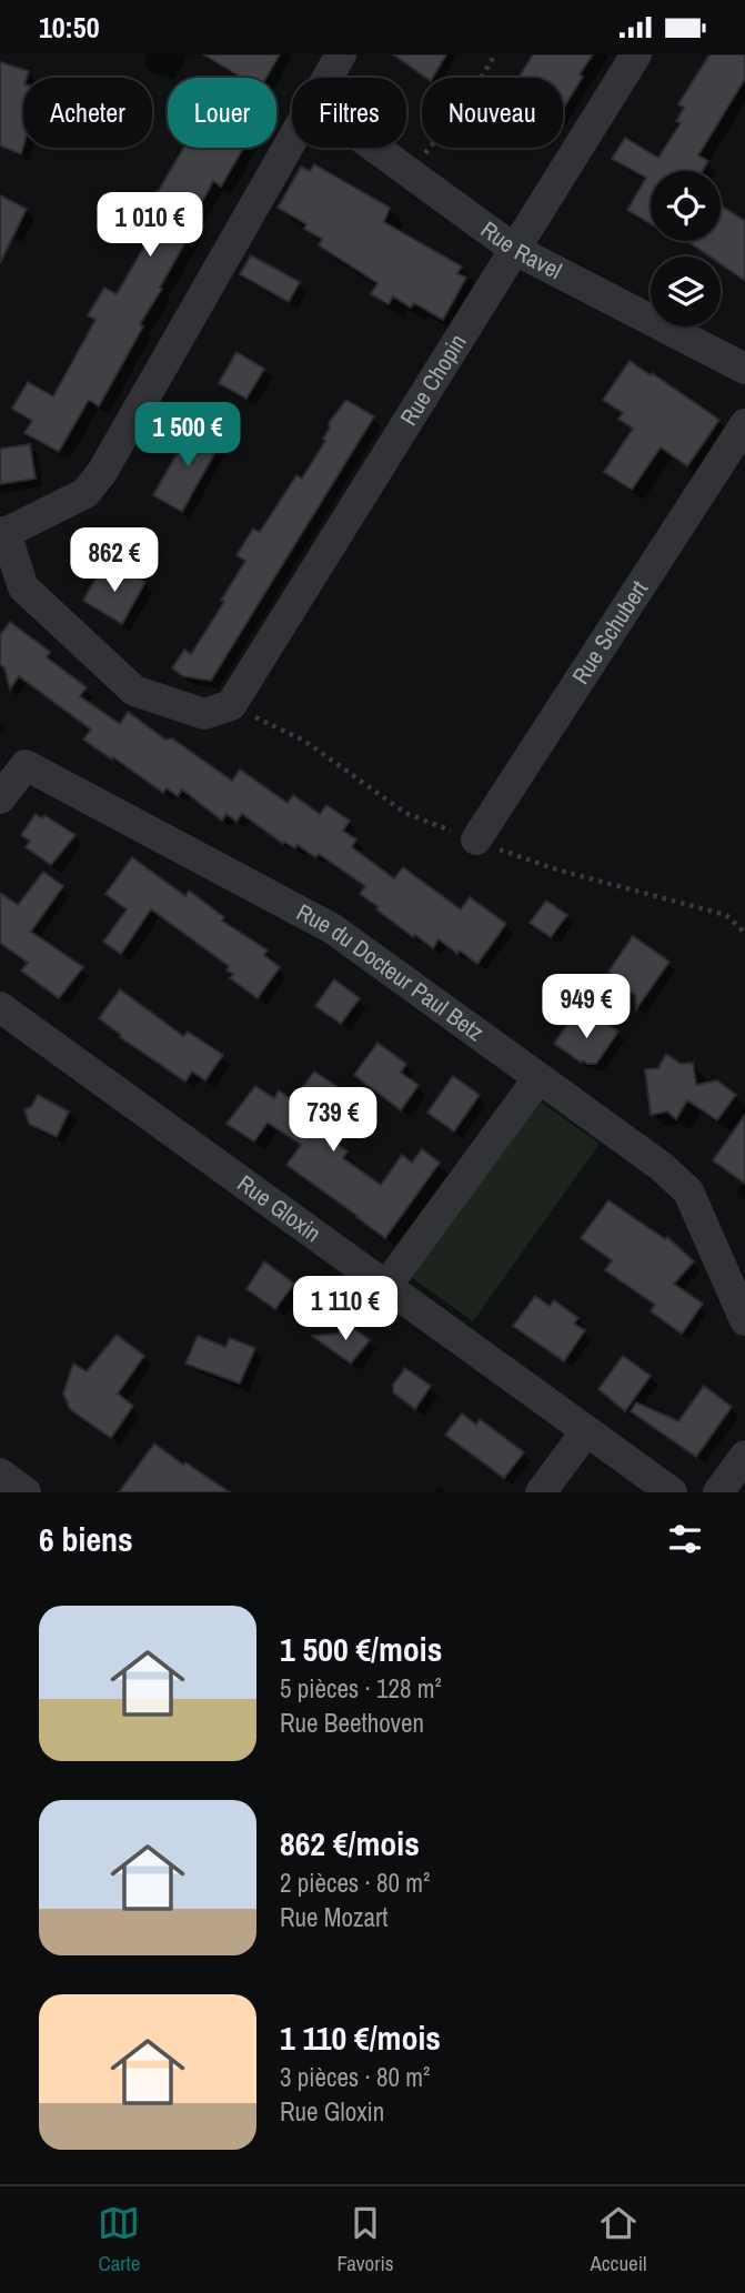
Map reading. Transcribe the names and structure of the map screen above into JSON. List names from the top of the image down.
{
  "streets": {
    "street": [
      "Rue Ravel",
      "Rue Chopin",
      "Rue Schubert",
      "Rue du Docteur Paul Betz",
      "Rue Gloxin"
    ]
  },
  "crossings": [
    ["Rue Ravel", "Rue Chopin"]
  ],
  "page": {
    "status": "10:50",
    "chip": [
      "Acheter",
      "Louer",
      "Filtres",
      "Nouveau"
    ],
    "price": [
      "1 010 €",
      "1 500 €",
      "862 €",
      "949 €",
      "739 €",
      "1 110 €"
    ],
    "heading": "6 biens",
    "list": [
      {
        "name": "1 500 €/mois",
        "note": "5 pièces · 128 m² · Rue Beethoven"
      },
      {
        "name": "862 €/mois",
        "note": "2 pièces · 80 m² · Rue Mozart"
      },
      {
        "name": "1 110 €/mois",
        "note": "3 pièces · 80 m² · Rue Gloxin"
      }
    ],
    "tabs": ["Carte", "Favoris", "Accueil"]
  }
}
